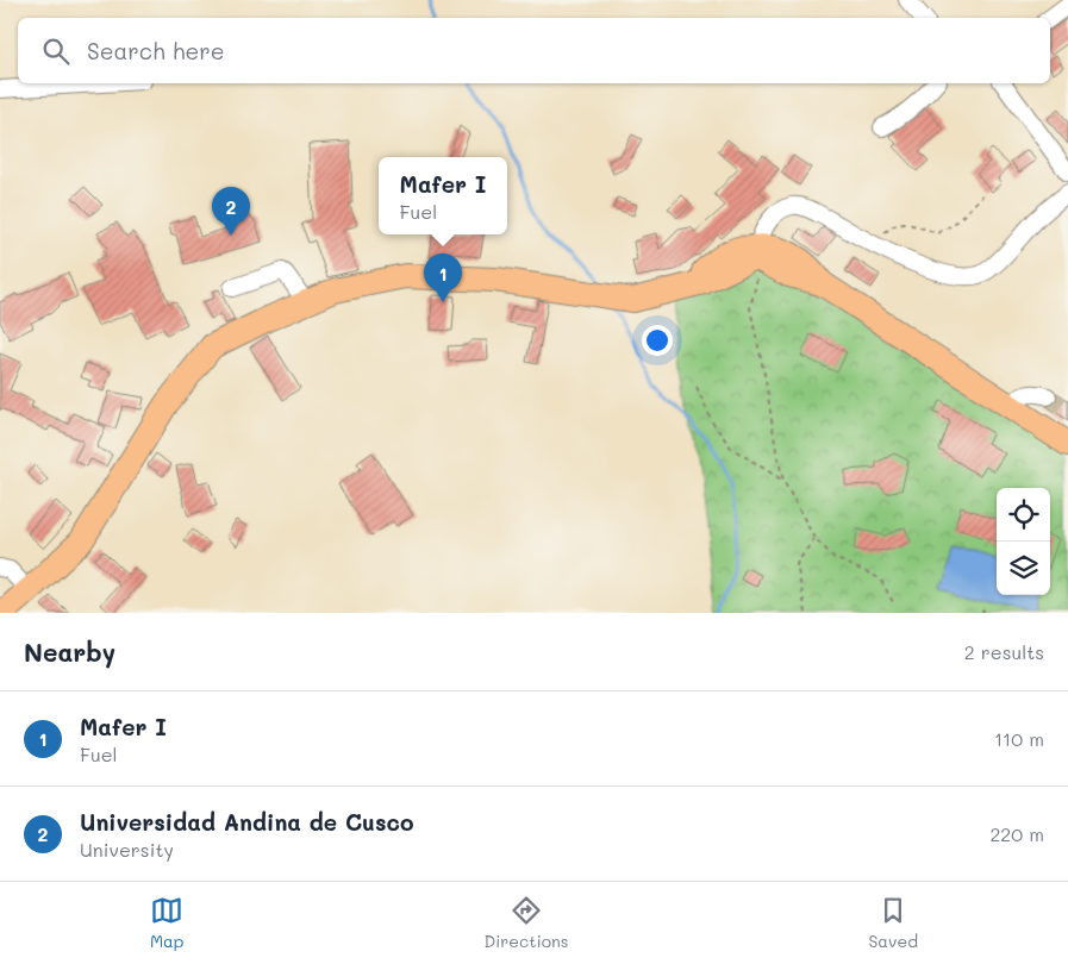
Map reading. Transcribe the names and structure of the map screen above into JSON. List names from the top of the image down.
{
  "page": {
    "search": "Search here",
    "popup": ["Mafer I", "Fuel"],
    "pins": ["2", "1"],
    "heading": ["Nearby", "2 results"],
    "list": [
      {
        "mark": "1",
        "name": "Mafer I",
        "note": "Fuel",
        "value": "110 m"
      },
      {
        "mark": "2",
        "name": "Universidad Andina de Cusco",
        "note": "University",
        "value": "220 m"
      }
    ],
    "nav": ["Map", "Directions", "Saved"]
  }
}
